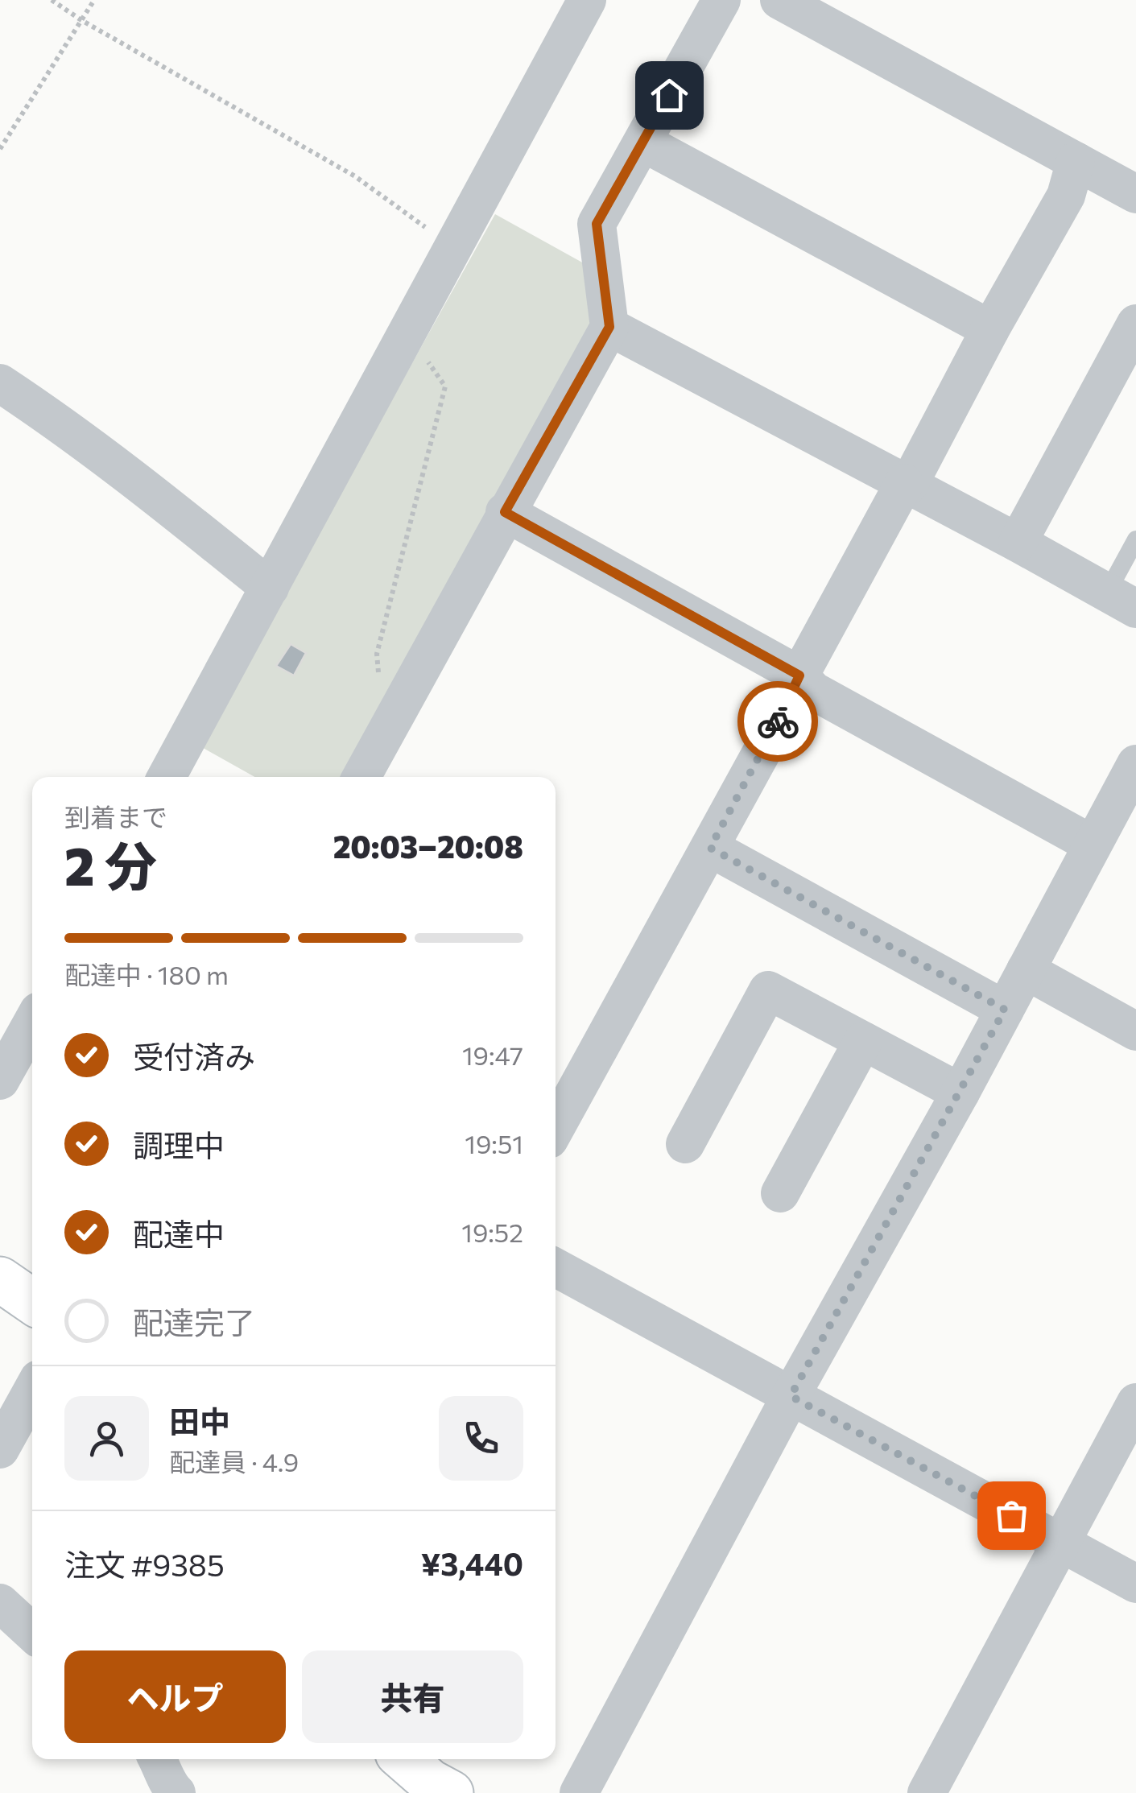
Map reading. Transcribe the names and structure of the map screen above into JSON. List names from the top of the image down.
{
  "page": {
    "heading": ["2 分", "到着まで", "20:03–20:08"],
    "panel": [
      "田中",
      "配達員 · 4.9",
      "注文 #9385",
      "¥3,440"
    ],
    "bar": "配達中 · 180 m",
    "list": [
      ["受付済み", "19:47"],
      ["調理中", "19:51"],
      ["配達中", "19:52"],
      "配達完了"
    ],
    "buttons": ["ヘルプ", "共有"]
  }
}
